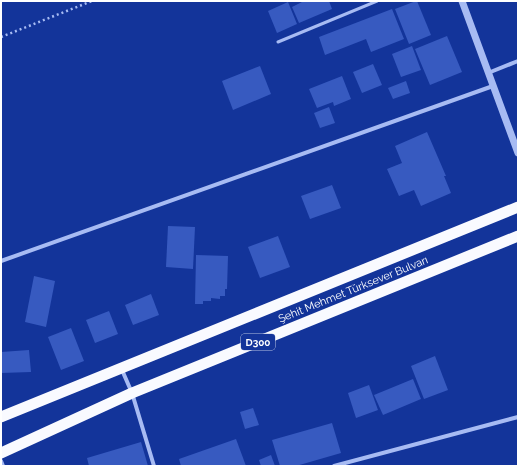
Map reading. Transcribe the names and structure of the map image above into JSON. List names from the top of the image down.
{
  "streets": {
    "highway": ["Şehit Mehmet Türksever Bulvarı", "D300"]
  }
}
